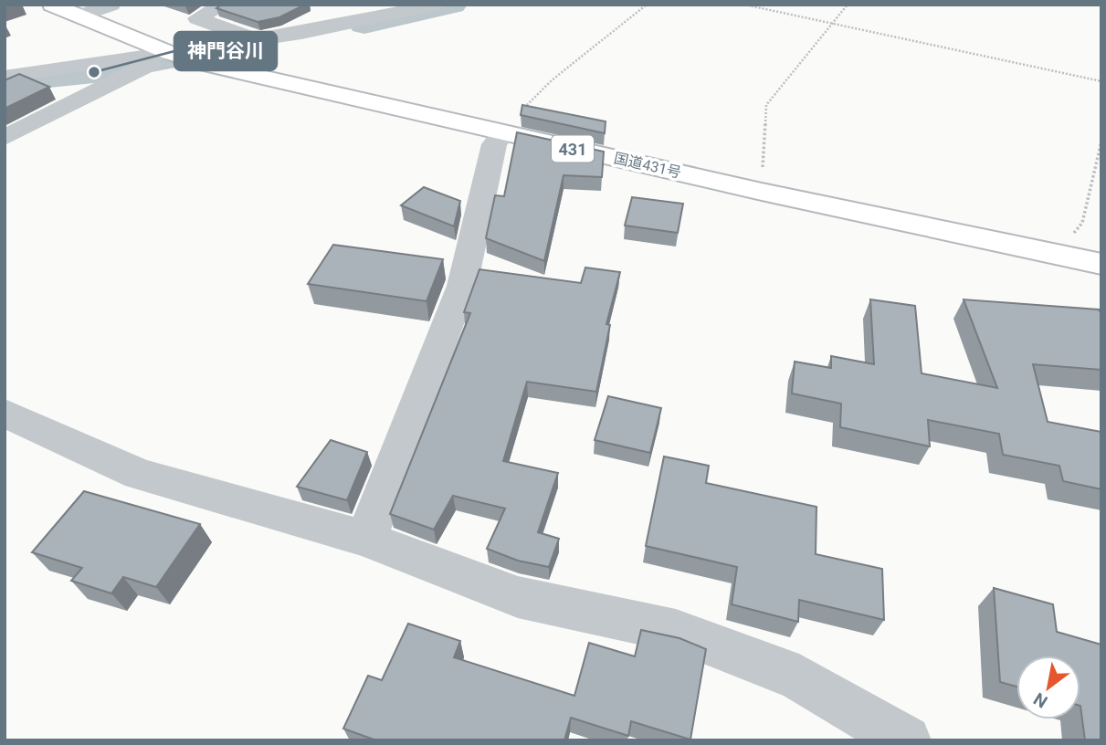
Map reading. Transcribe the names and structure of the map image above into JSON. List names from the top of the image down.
{
  "streets": {
    "highway": ["431", "国道431号"]
  },
  "places": ["神門谷川"],
  "north": "bottom left"
}
